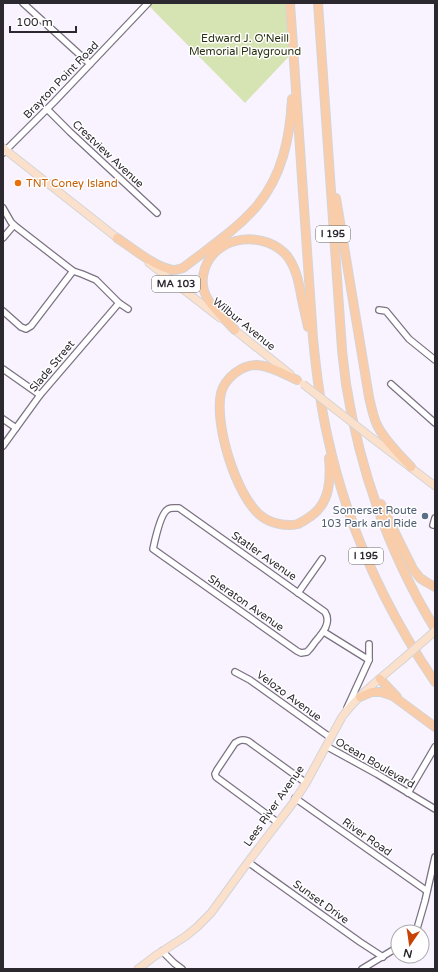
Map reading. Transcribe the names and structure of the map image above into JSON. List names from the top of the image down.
{
  "streets": {
    "highway": ["I 195"],
    "main road": ["MA 103", "Wilbur Avenue", "Lees River Avenue"],
    "street": [
      "Brayton Point Road",
      "Crestview Avenue",
      "Slade Street",
      "Statler Avenue",
      "Sheraton Avenue",
      "Velozo Avenue",
      "Ocean Boulevard",
      "River Road",
      "Sunset Drive"
    ]
  },
  "crossings": [
    ["Brayton Point Road", "Crestview Avenue"],
    ["Brayton Point Road", "Wilbur Avenue"],
    ["I 195", "Lees River Avenue"],
    ["Statler Avenue", "Sheraton Avenue"],
    ["Velozo Avenue", "Lees River Avenue"],
    ["Ocean Boulevard", "Lees River Avenue"],
    ["Lees River Avenue", "River Road"],
    ["Lees River Avenue", "Sunset Drive"]
  ],
  "parks": ["Edward J. O'Neill Memorial Playground"],
  "places": ["TNT Coney Island", "Somerset Route 103 Park and Ride"],
  "scale_bar": "100 m",
  "north": "bottom"
}
